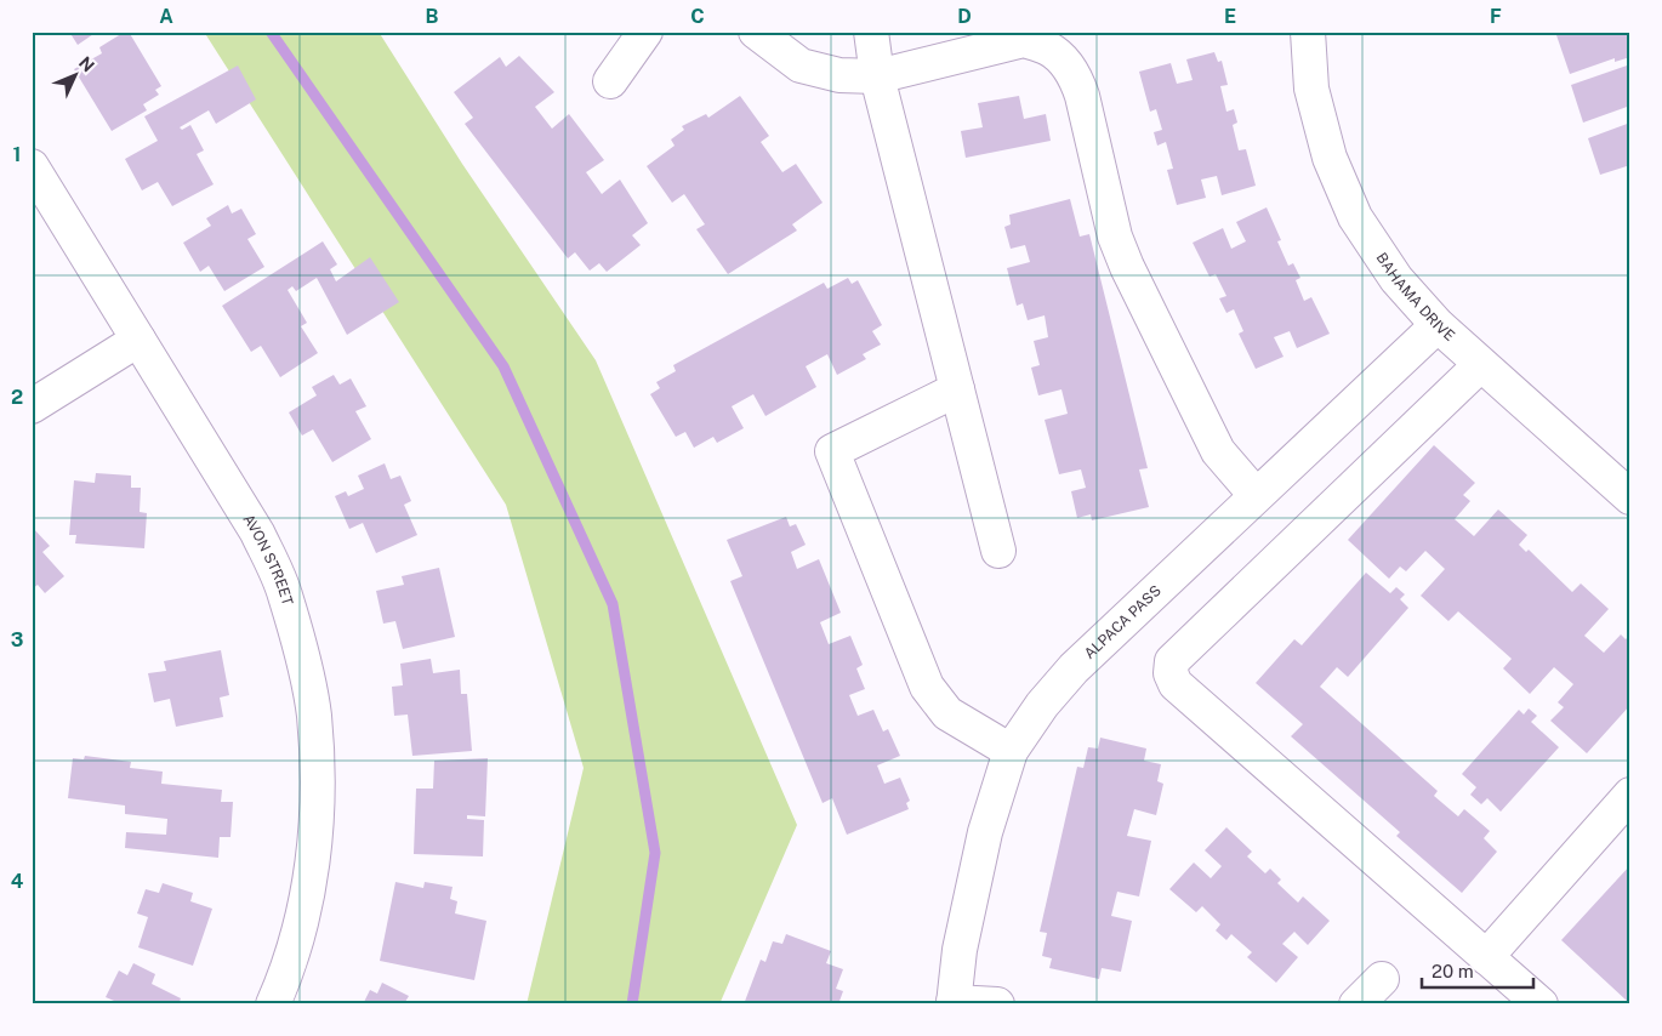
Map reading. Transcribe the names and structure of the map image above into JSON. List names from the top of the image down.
{
  "streets": {
    "street": ["BAHAMA DRIVE", "AVON STREET", "ALPACA PASS"]
  },
  "crossings": [
    ["BAHAMA DRIVE", "ALPACA PASS"]
  ],
  "scale_bar": "20 m",
  "north": "top right",
  "grid": {
    "columns": [
      "A",
      "B",
      "C",
      "D",
      "E",
      "F"
    ],
    "rows": [
      "1",
      "2",
      "3",
      "4"
    ]
  }
}
